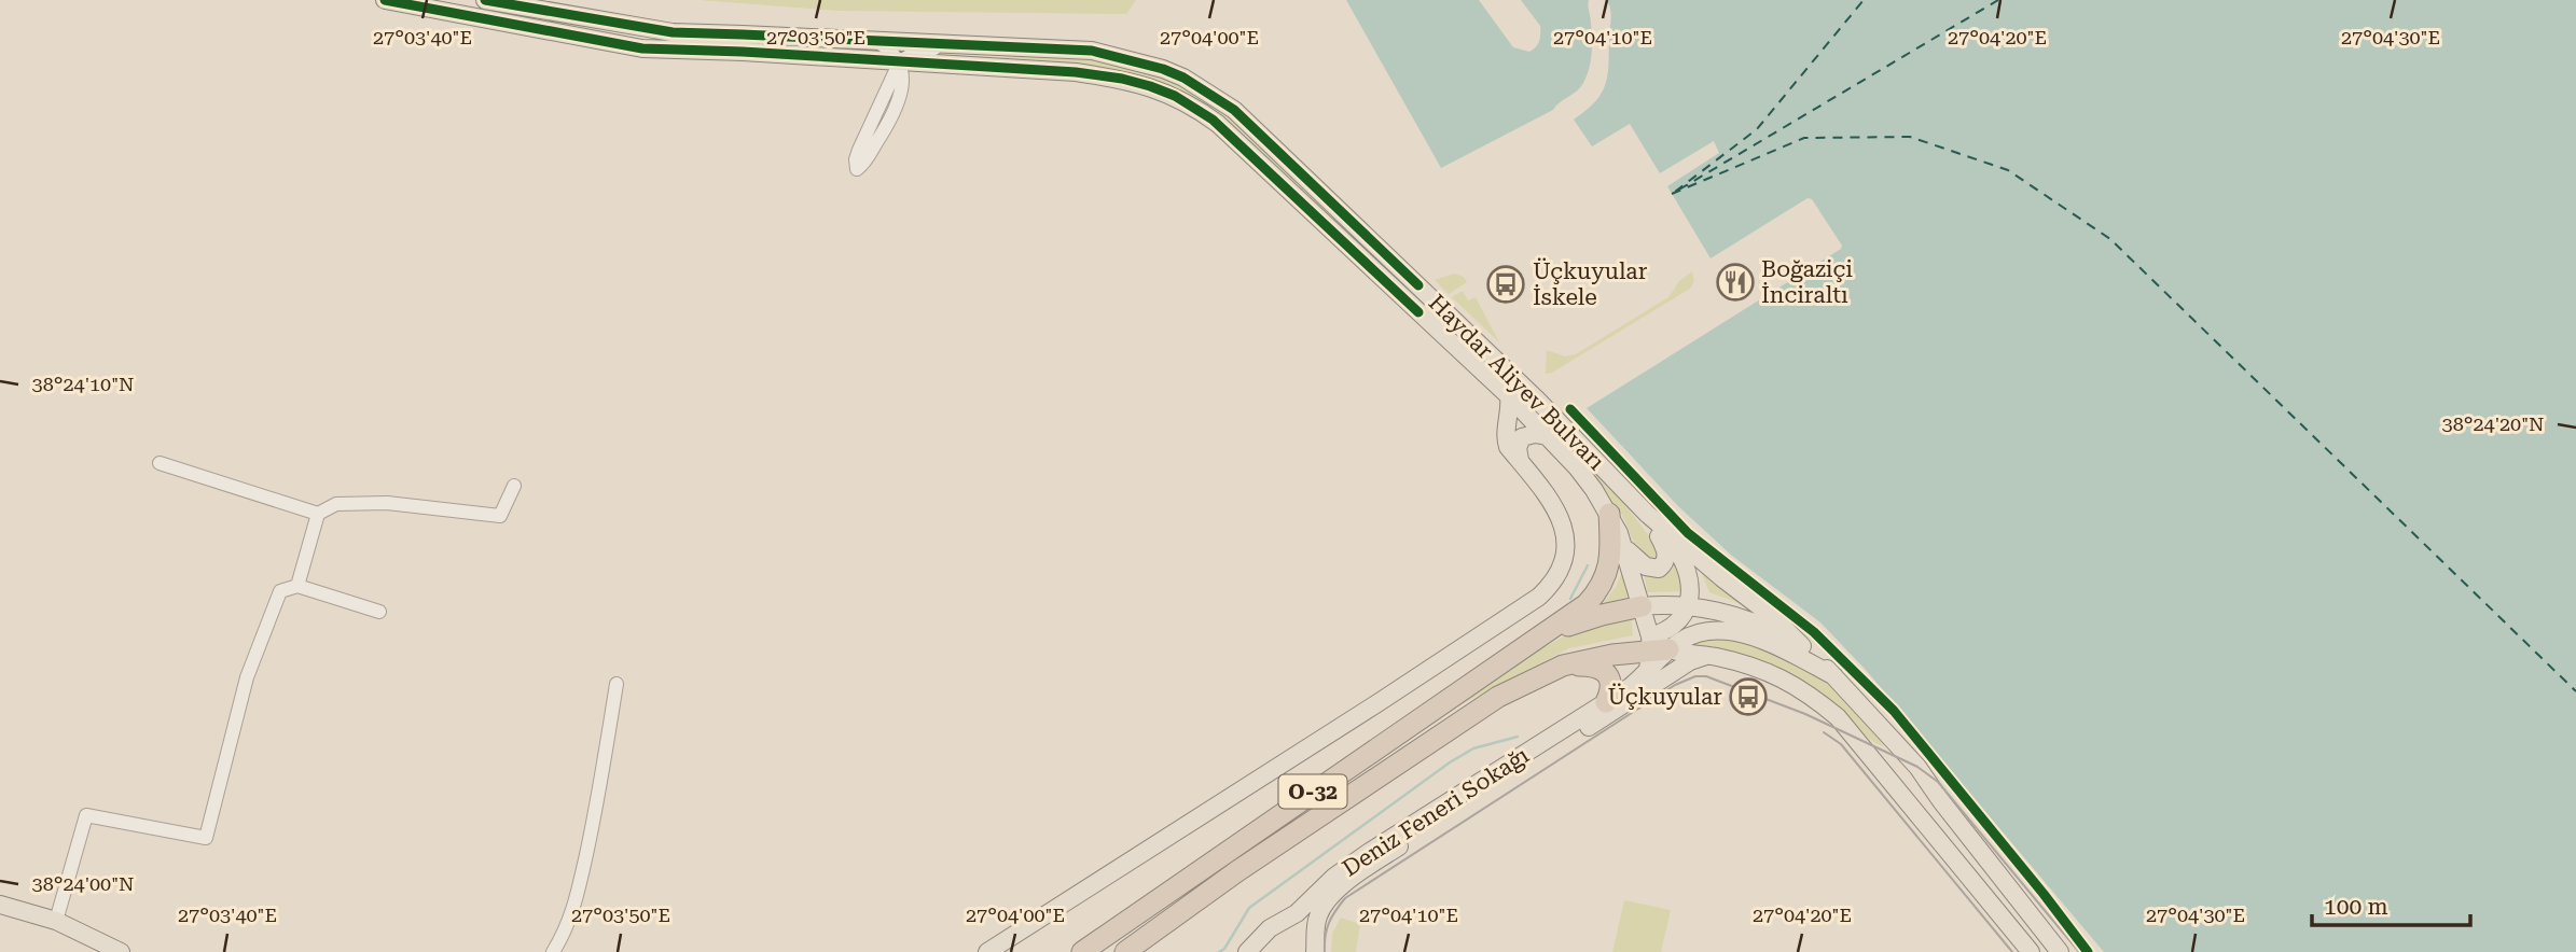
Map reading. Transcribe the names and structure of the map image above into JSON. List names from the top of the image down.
{
  "streets": {
    "highway": ["O-32"],
    "main road": ["Haydar Aliyev Bulvarı", "Deniz Feneri Sokağı"]
  },
  "places": {
    "restaurant": ["Boğaziçi İnciraltı"],
    "bus stop": ["Üçkuyular İskele", "Üçkuyular"]
  },
  "scale_bar": "100 m",
  "coordinates": [
    "27°03'40\"E",
    "27°03'50\"E",
    "27°04'00\"E",
    "27°04'10\"E",
    "27°04'20\"E",
    "27°04'30\"E",
    "38°24'10\"N",
    "38°24'20\"N",
    "38°24'00\"N"
  ]
}
